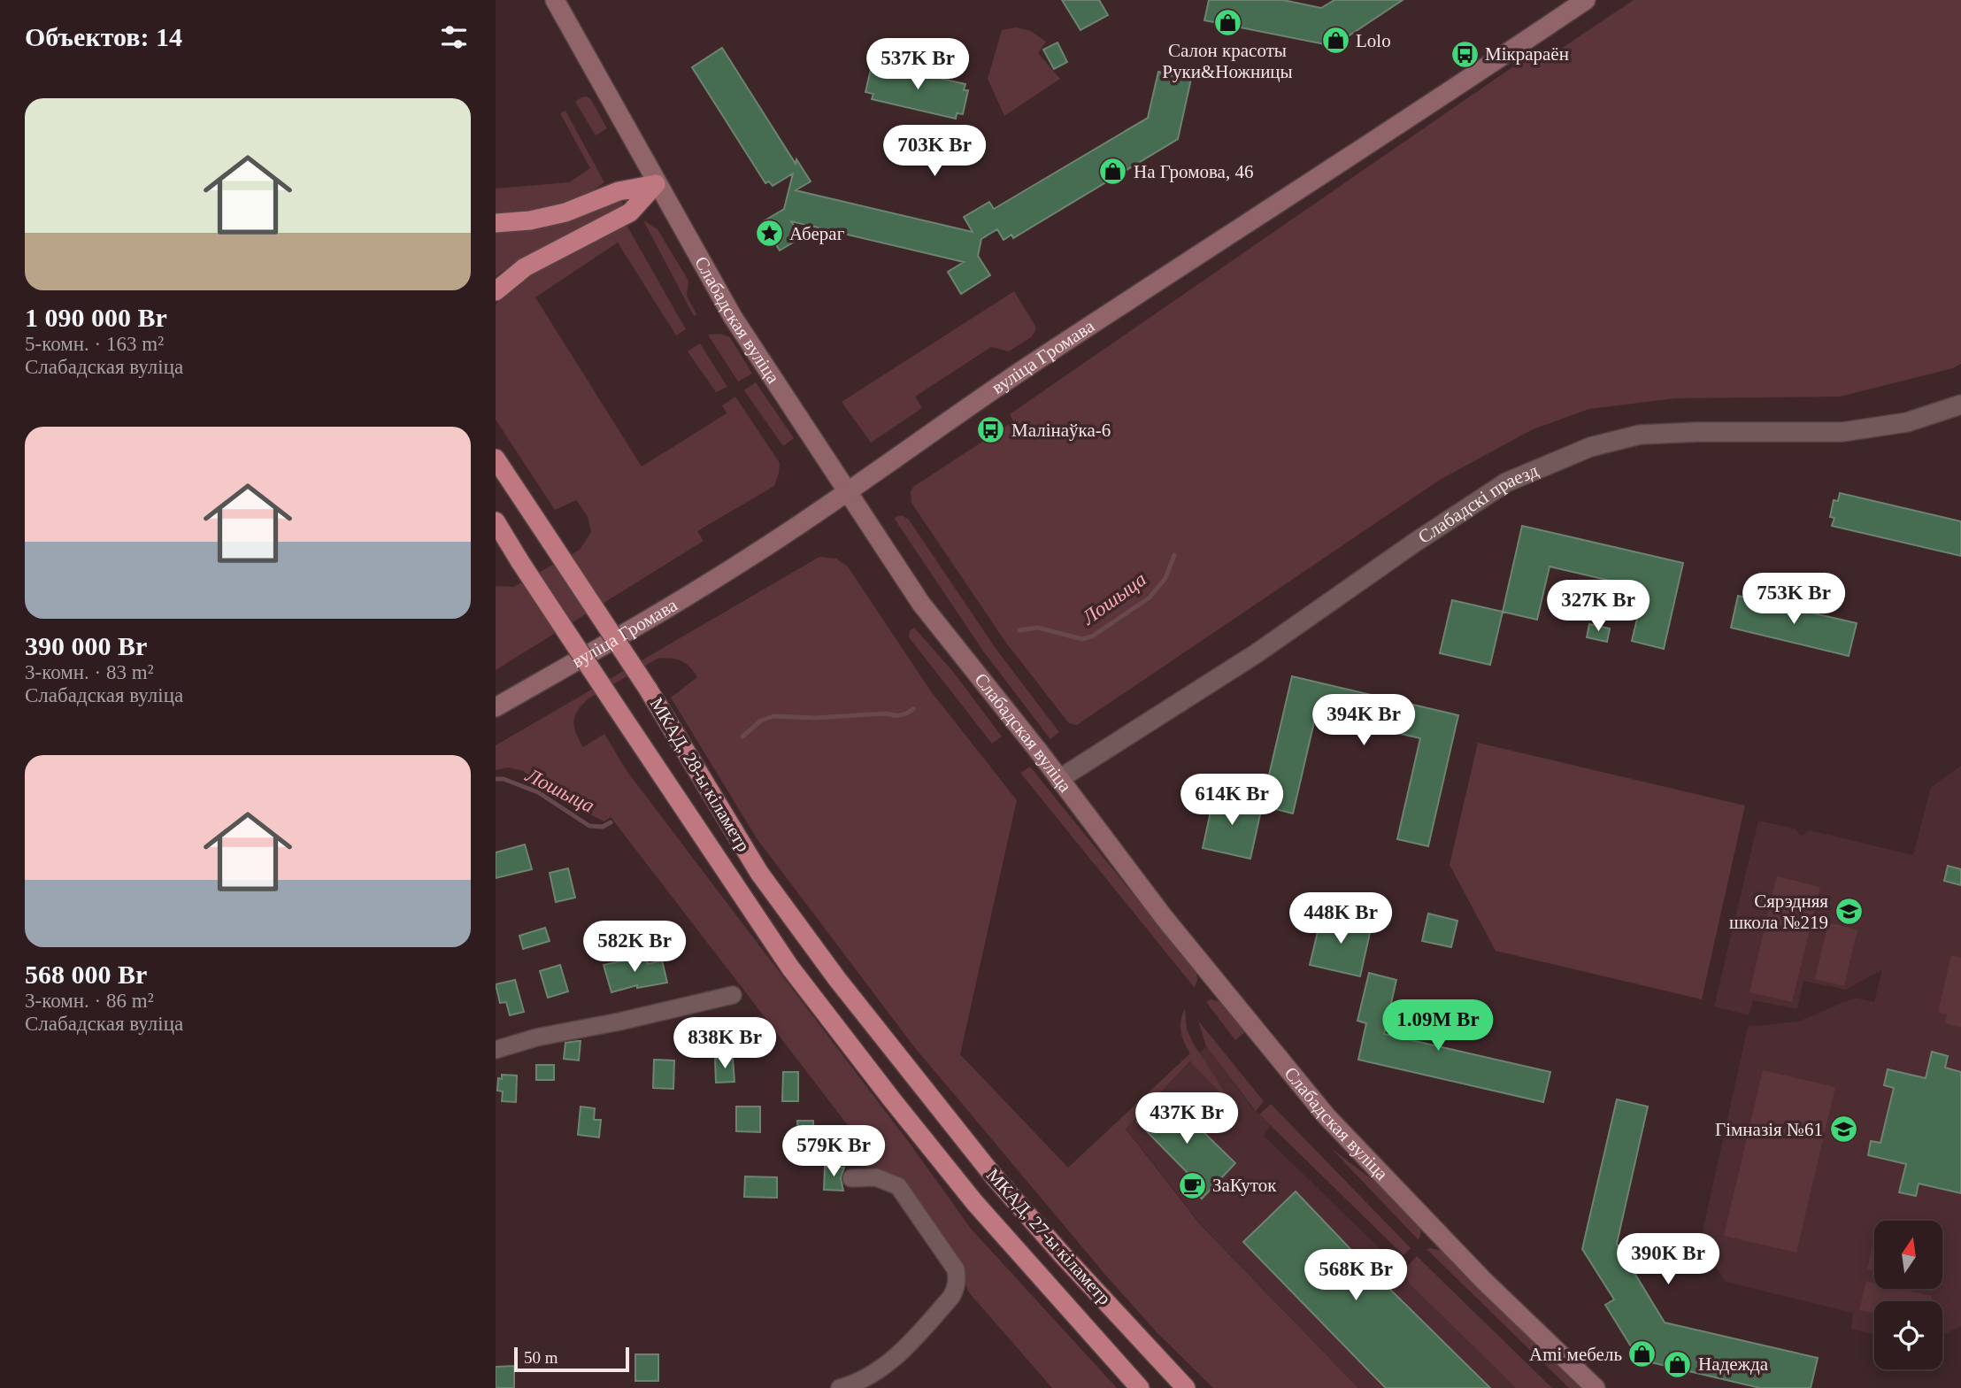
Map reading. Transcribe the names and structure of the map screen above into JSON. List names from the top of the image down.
{
  "streets": {
    "highway": ["МКАД, 28-ы кіламетр", "МКАД, 27-ы кіламетр"],
    "main road": ["Слабадская вуліца", "вуліца Громава"],
    "street": ["Слабадскі праезд"]
  },
  "crossings": [
    ["Слабадская вуліца", "вуліца Громава"],
    ["Слабадская вуліца", "Слабадскі праезд"],
    ["МКАД, 28-ы кіламетр", "МКАД, 27-ы кіламетр"]
  ],
  "water": ["Лошыца"],
  "places": {
    "shop": [
      "Салон красоты Руки&Ножницы",
      "Lolo",
      "На Громова, 46",
      "Ami мебель",
      "Надежда"
    ],
    "bus stop": ["Мікрараён", "Малінаўка-6"],
    "place": ["Абераг"],
    "school or university": ["Сярэдняя школа №219", "Гімназія №61"],
    "cafe": ["ЗаКуток"]
  },
  "scale_bar": "50 m",
  "north": "top",
  "page": {
    "heading": "Объектов: 14",
    "price": [
      "537K Br",
      "703K Br",
      "753K Br",
      "327K Br",
      "394K Br",
      "614K Br",
      "448K Br",
      "582K Br",
      "1.09M Br",
      "838K Br",
      "437K Br",
      "579K Br",
      "390K Br",
      "568K Br"
    ],
    "list": [
      {
        "name": "1 090 000 Br",
        "note": "5-комн. · 163 m² · Слабадская вуліца"
      },
      {
        "name": "390 000 Br",
        "note": "3-комн. · 83 m² · Слабадская вуліца"
      },
      {
        "name": "568 000 Br",
        "note": "3-комн. · 86 m² · Слабадская вуліца"
      }
    ],
    "scale": "50 m"
  }
}
